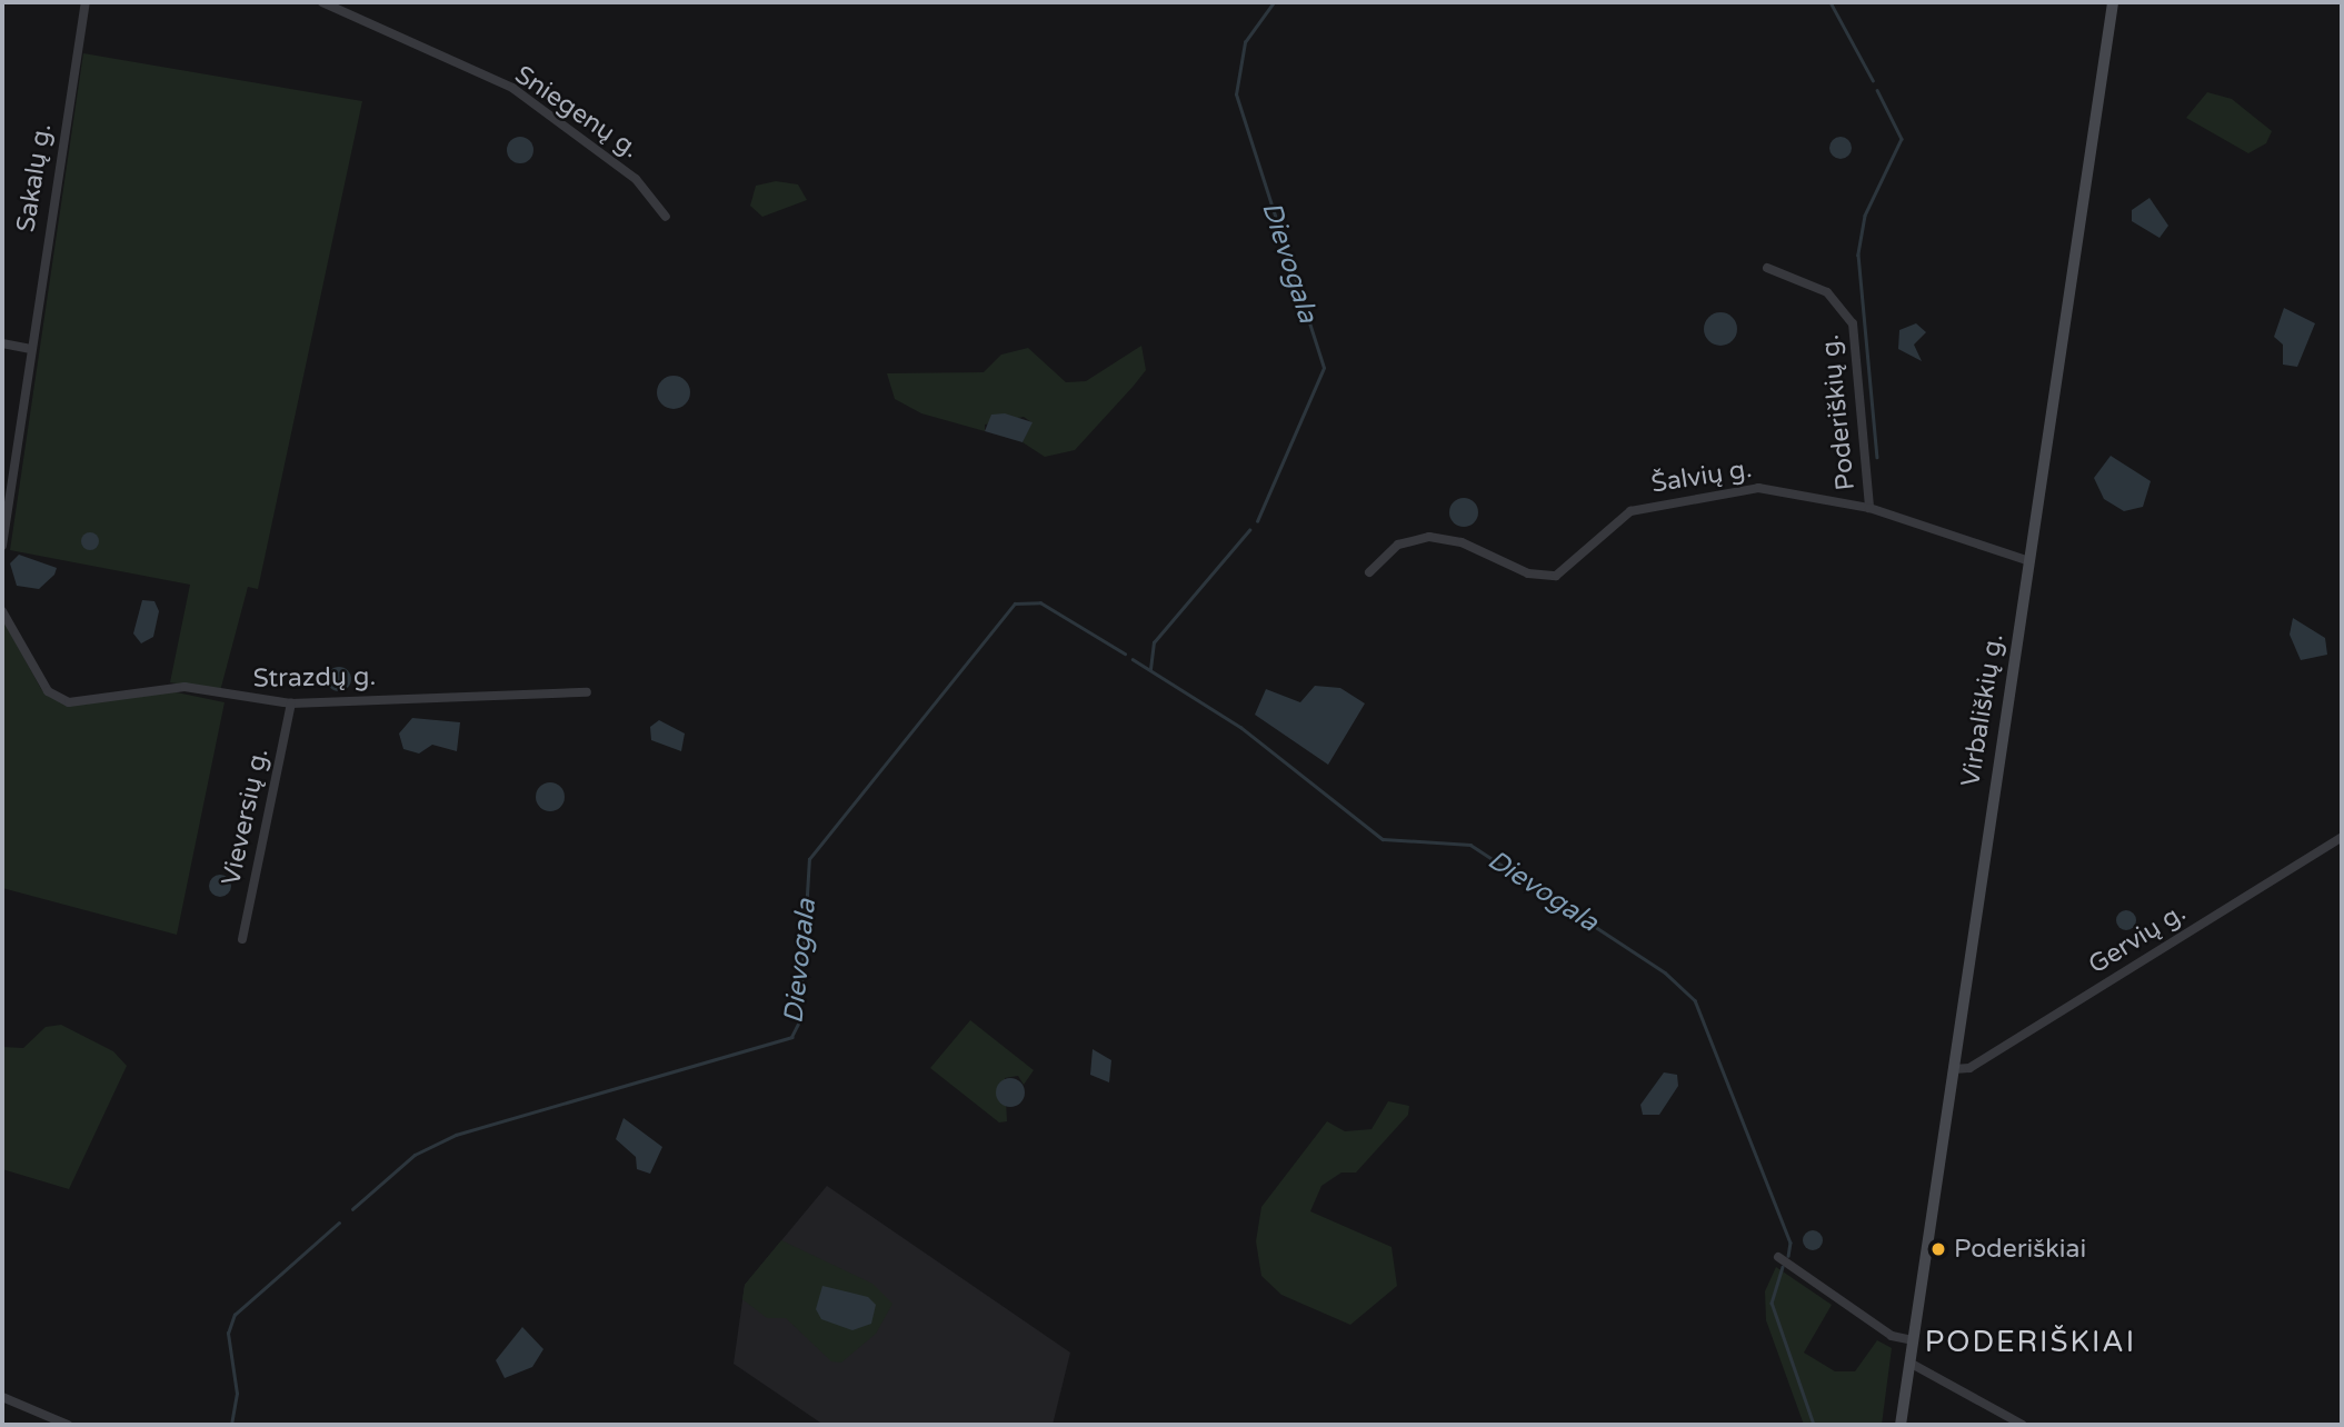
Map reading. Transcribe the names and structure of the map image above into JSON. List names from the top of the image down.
{
  "streets": {
    "main road": ["Virbališkių g."],
    "street": [
      "Sniegenų g.",
      "Sakalų g.",
      "Poderiškių g.",
      "Šalvių g.",
      "Strazdų g.",
      "Vieversių g.",
      "Gervių g."
    ]
  },
  "crossings": [
    ["Poderiškių g.", "Šalvių g."],
    ["Šalvių g.", "Virbališkių g."],
    ["Strazdų g.", "Vieversių g."],
    ["Virbališkių g.", "Gervių g."]
  ],
  "districts": ["PODERIŠKIAI"],
  "water": ["Dievogala"],
  "places": ["Poderiškiai"]
}
